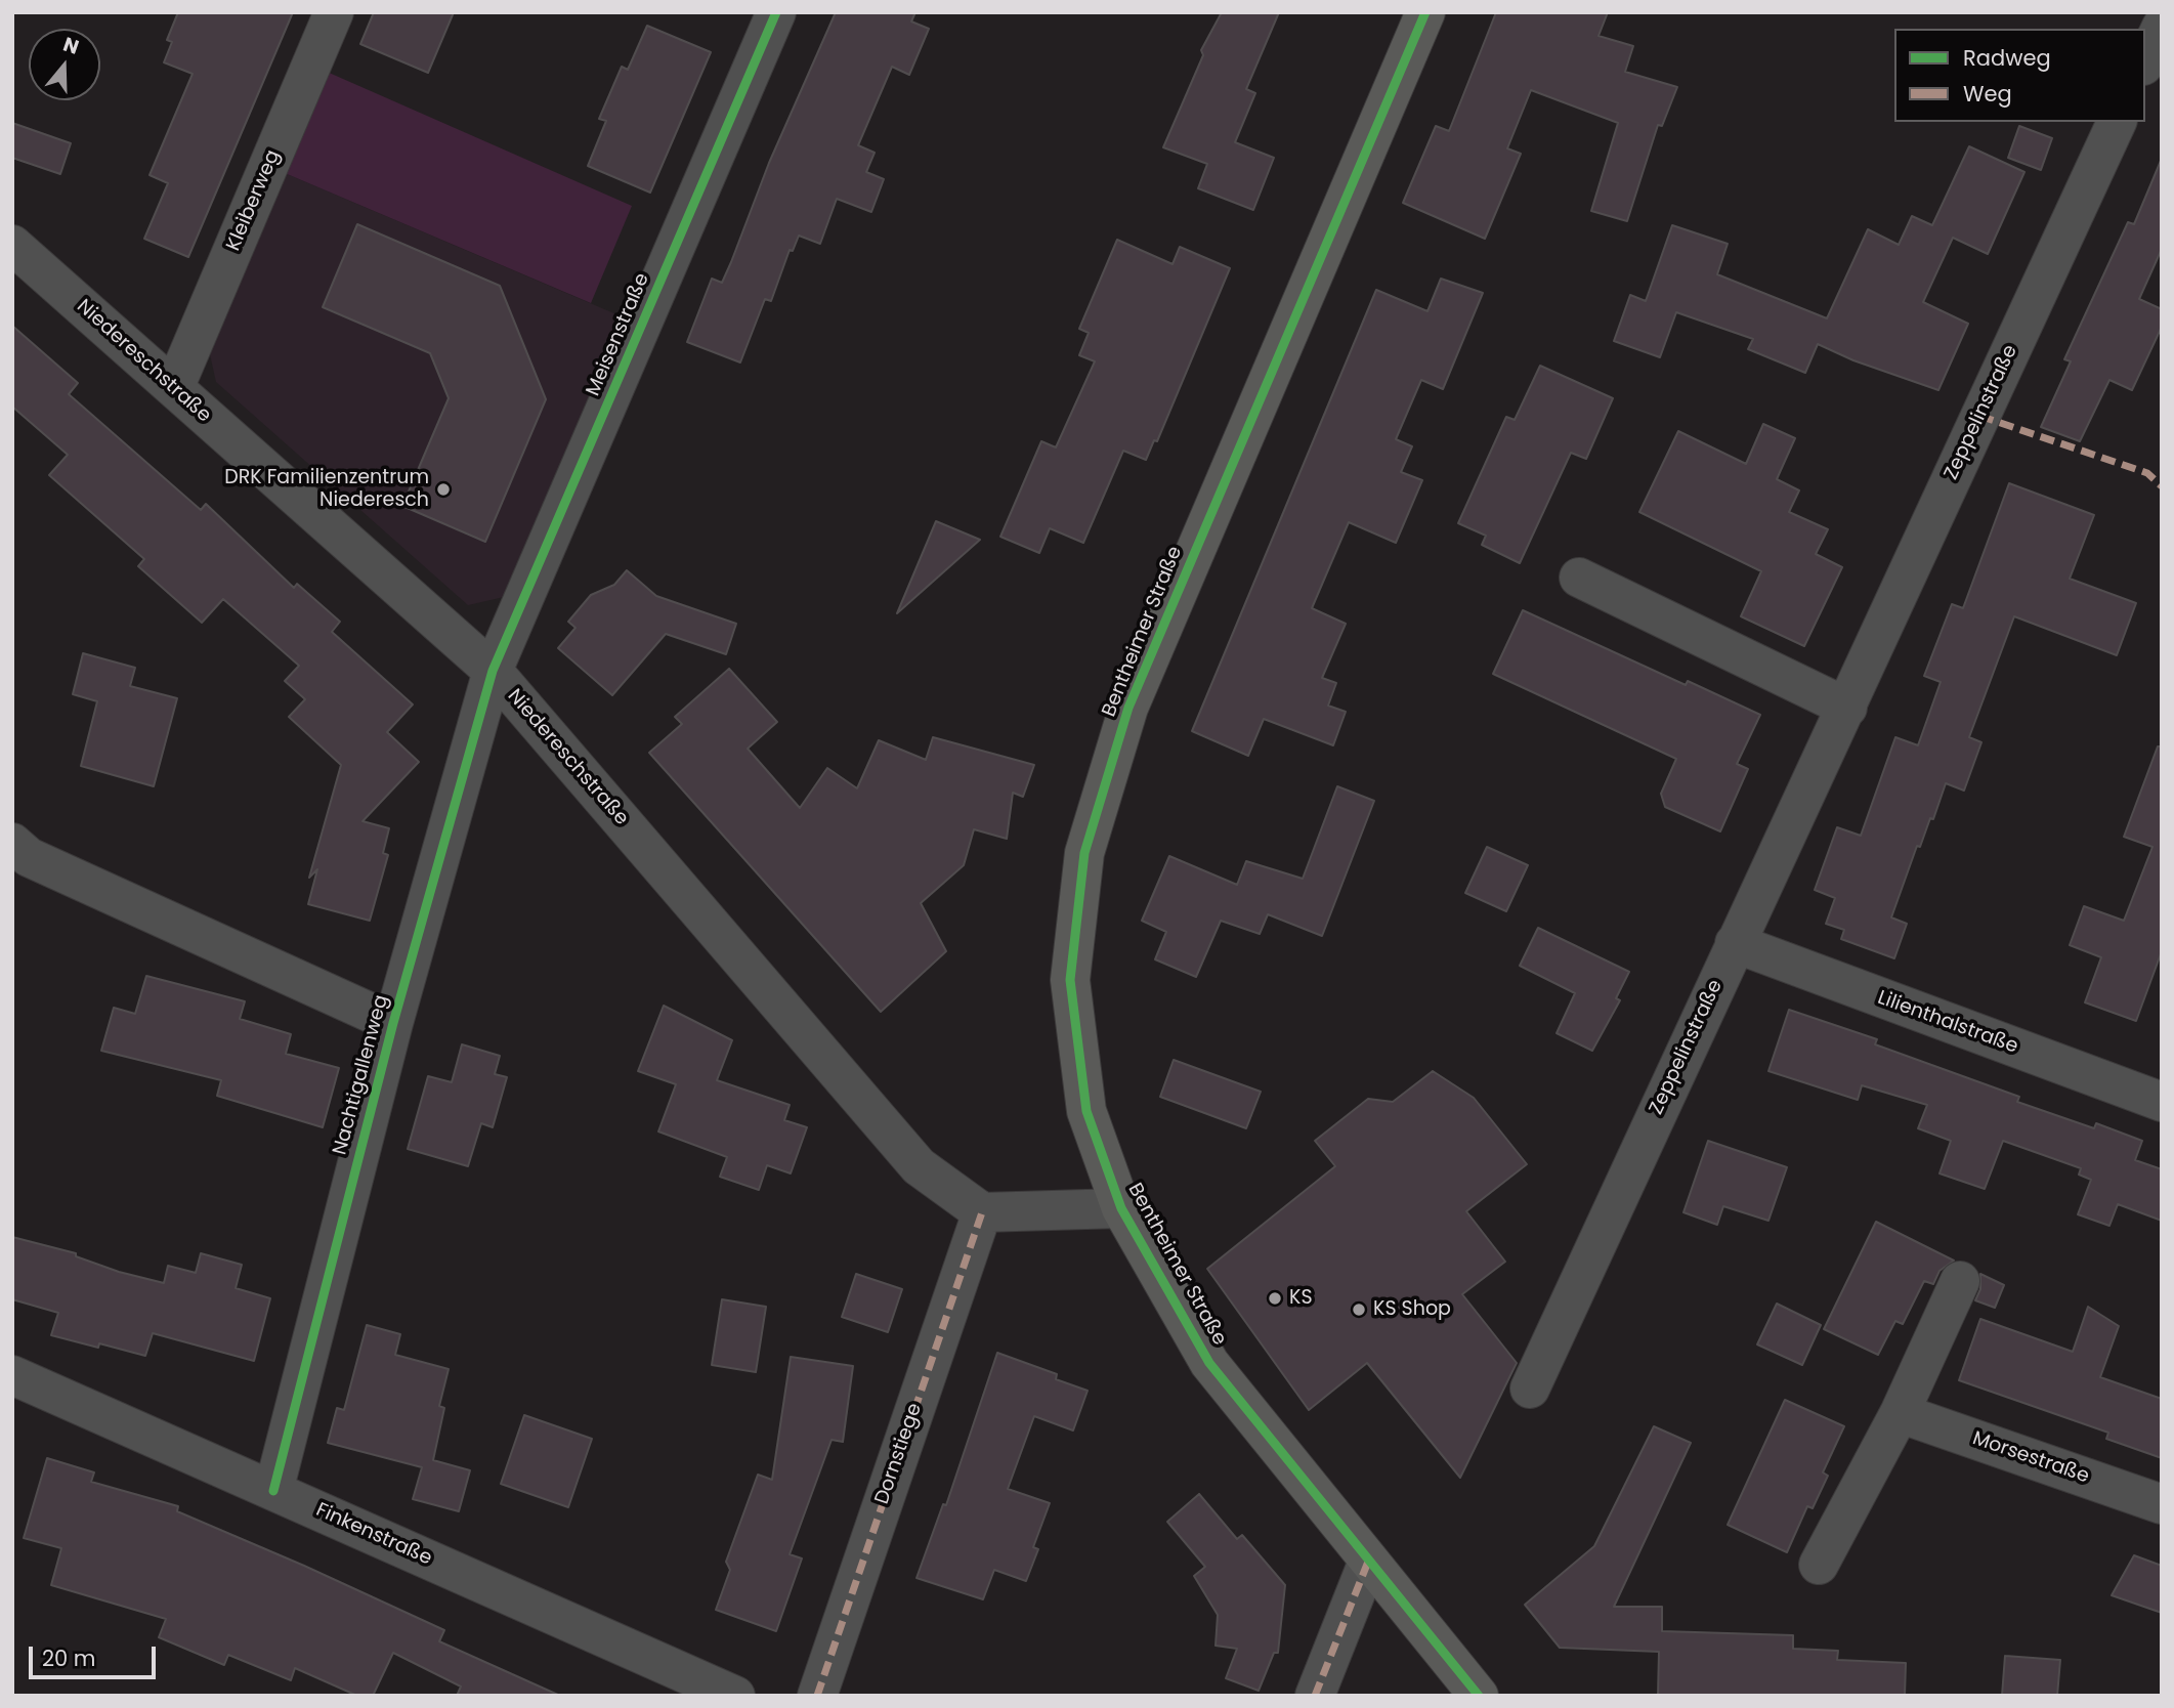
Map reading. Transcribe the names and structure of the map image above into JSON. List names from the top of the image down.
{
  "streets": {
    "main road": ["Bentheimer Straße"],
    "street": [
      "Kleiberweg",
      "Meisenstraße",
      "Niedereschstraße",
      "Zeppelinstraße",
      "Lilienthalstraße",
      "Nachtigallenweg",
      "Dornstiege",
      "Morsestraße",
      "Finkenstraße"
    ]
  },
  "crossings": [
    ["Kleiberweg", "Niedereschstraße"],
    ["Meisenstraße", "Niedereschstraße"],
    ["Meisenstraße", "Nachtigallenweg"],
    ["Niedereschstraße", "Nachtigallenweg"],
    ["Niedereschstraße", "Dornstiege"],
    ["Zeppelinstraße", "Lilienthalstraße"],
    ["Nachtigallenweg", "Finkenstraße"]
  ],
  "places": ["DRK Familienzentrum Niederesch", "KS", "KS Shop"],
  "legend": ["Radweg", "Weg"],
  "scale_bar": "20 m",
  "north": "top"
}
